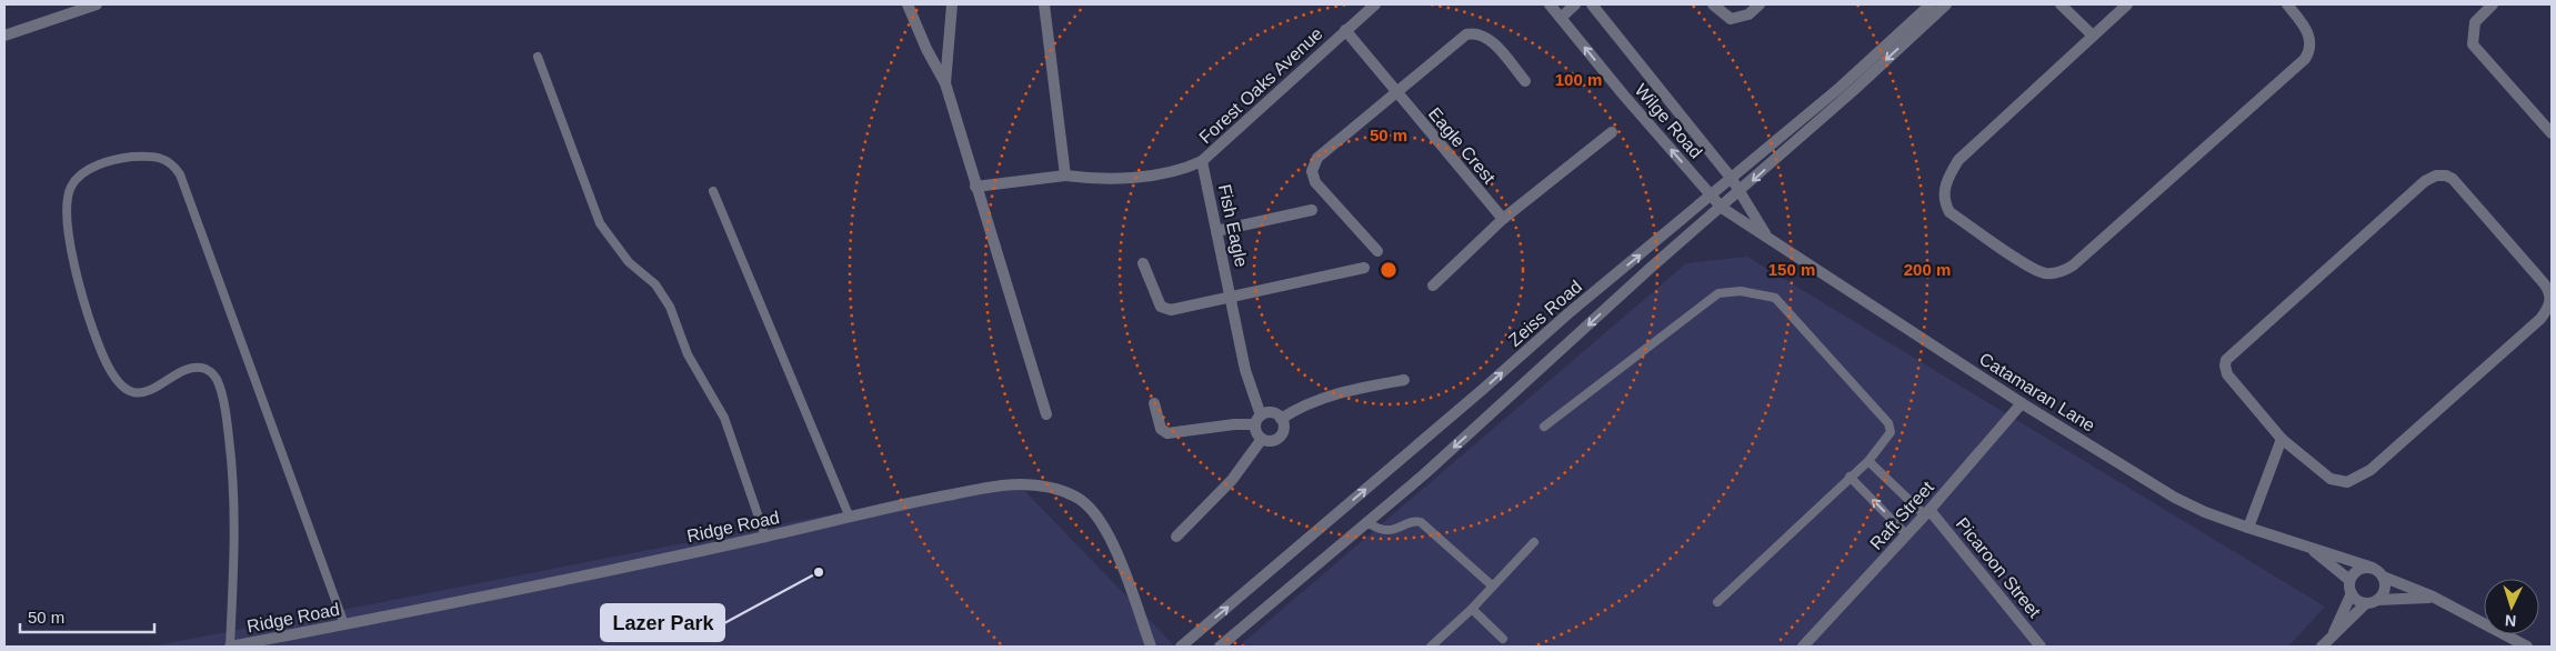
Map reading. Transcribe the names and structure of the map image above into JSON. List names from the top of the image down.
{
  "streets": {
    "street": [
      "Forest Oaks Avenue",
      "Wilge Road",
      "Eagle Crest",
      "Fish Eagle",
      "Zeiss Road",
      "Catamaran Lane",
      "Raft Street",
      "Ridge Road",
      "Picaroon Street"
    ]
  },
  "crossings": [
    ["Forest Oaks Avenue", "Eagle Crest"],
    ["Forest Oaks Avenue", "Fish Eagle"],
    ["Wilge Road", "Zeiss Road"],
    ["Wilge Road", "Catamaran Lane"],
    ["Zeiss Road", "Catamaran Lane"],
    ["Catamaran Lane", "Raft Street"],
    ["Raft Street", "Picaroon Street"]
  ],
  "places": ["Lazer Park"],
  "scale_bar": "50 m",
  "north": "bottom",
  "rings": [
    "100 m",
    "50 m",
    "150 m",
    "200 m"
  ]
}
